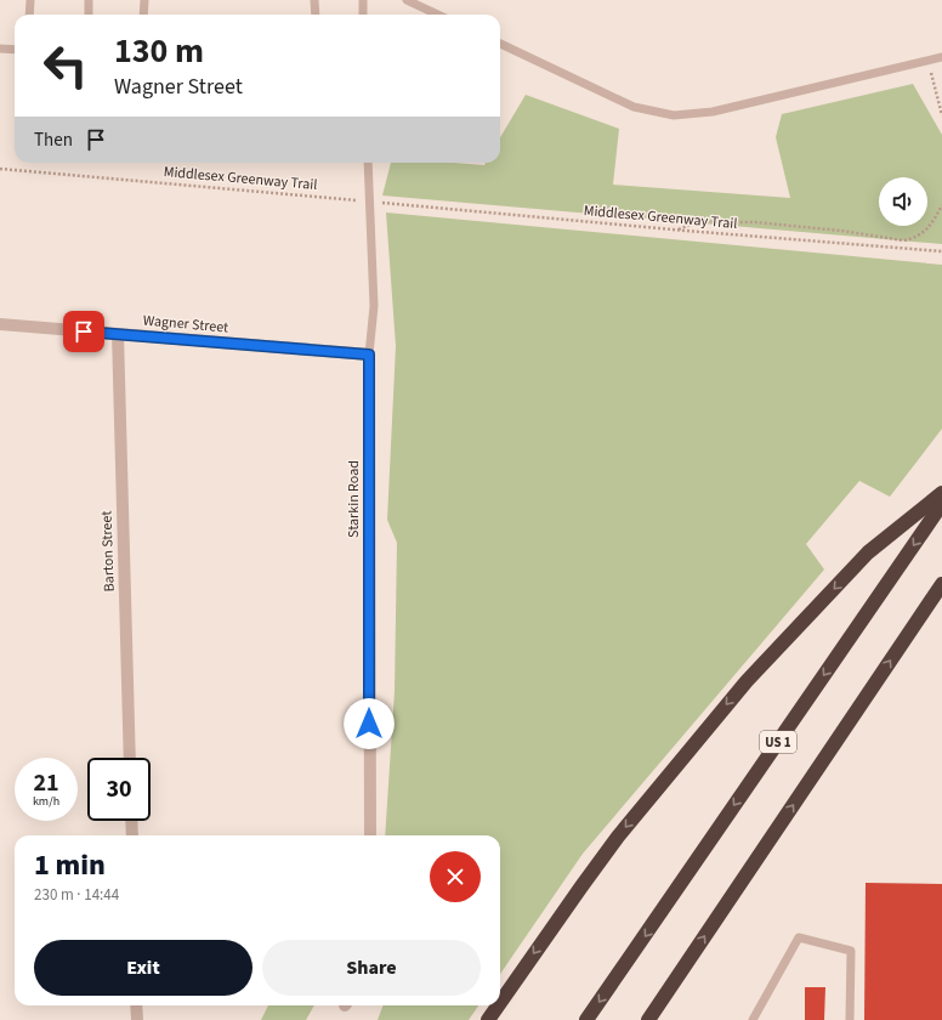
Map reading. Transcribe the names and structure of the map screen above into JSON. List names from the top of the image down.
{
  "streets": {
    "highway": ["US 1"],
    "street": ["Wagner Street", "Starkin Road", "Barton Street"],
    "path": ["Middlesex Greenway Trail"]
  },
  "crossings": [
    ["Wagner Street", "Starkin Road"],
    ["Wagner Street", "Barton Street"]
  ],
  "page": {
    "turn": ["130 m", "Wagner Street"],
    "then": "Then",
    "speed": "21 km/h",
    "limit": "30",
    "heading": ["1 min", "230 m · 14:44"],
    "buttons": ["Exit", "Share"]
  }
}
